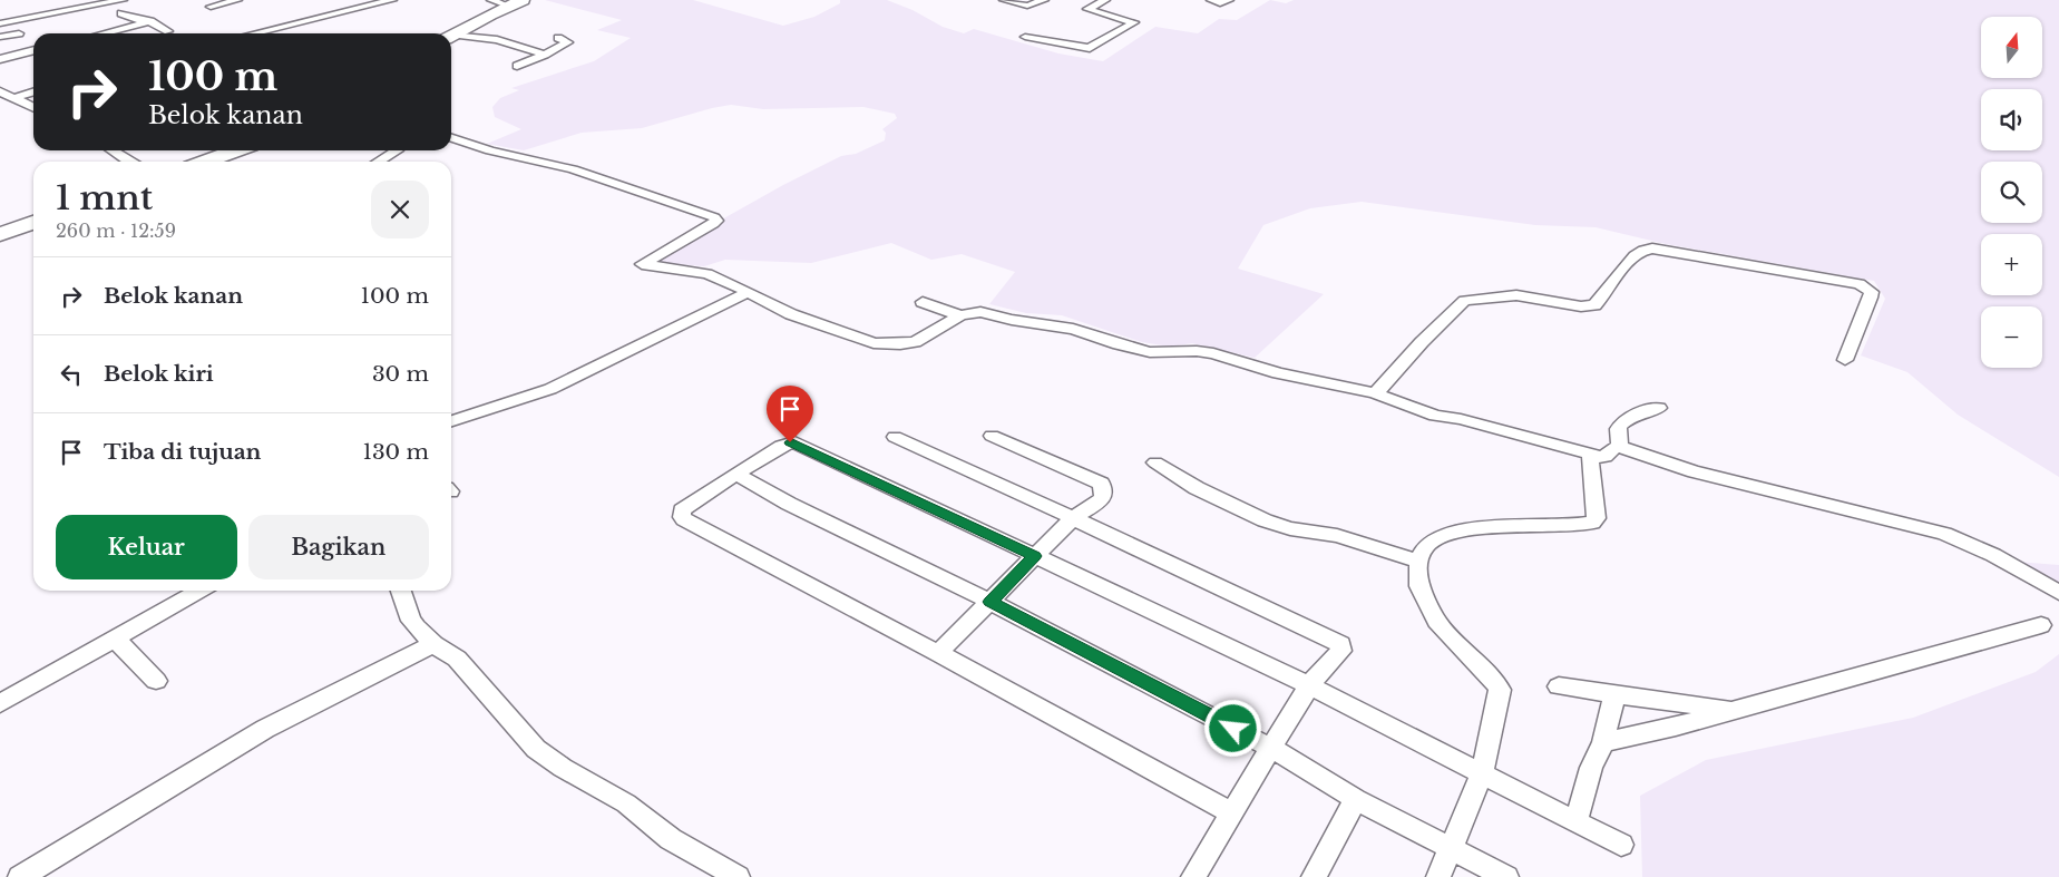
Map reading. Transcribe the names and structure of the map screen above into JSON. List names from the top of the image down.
{
  "north": "top",
  "page": {
    "map_buttons": ["+", "−"],
    "turn": ["100 m", "Belok kanan"],
    "heading": ["1 mnt", "260 m · 12:59"],
    "list": [
      {
        "name": "Belok kanan",
        "value": "100 m"
      },
      {
        "name": "Belok kiri",
        "value": "30 m"
      },
      {
        "name": "Tiba di tujuan",
        "value": "130 m"
      }
    ],
    "buttons": ["Keluar", "Bagikan"]
  }
}
